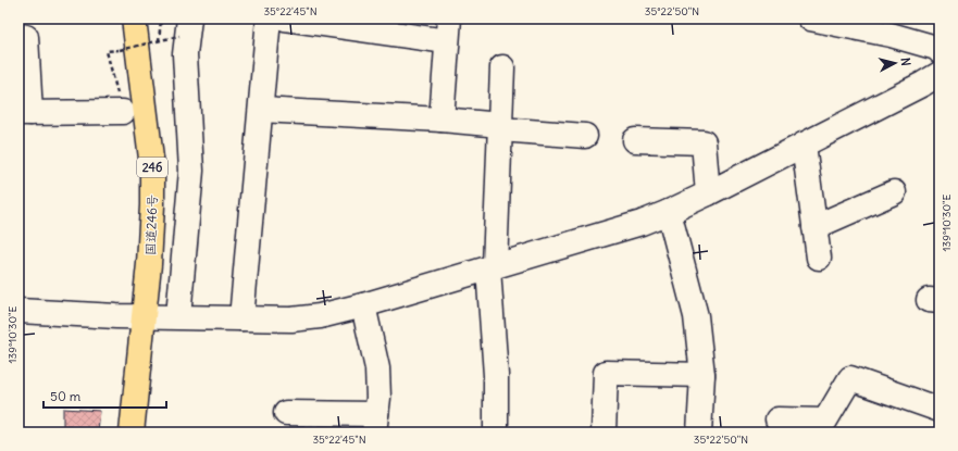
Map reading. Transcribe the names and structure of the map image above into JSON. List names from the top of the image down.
{
  "streets": {
    "highway": ["246", "国道246号"]
  },
  "scale_bar": "50 m",
  "north": "right",
  "coordinates": ["35°22'45\"N", "35°22'50\"N", "139°10'30\"E"]
}
